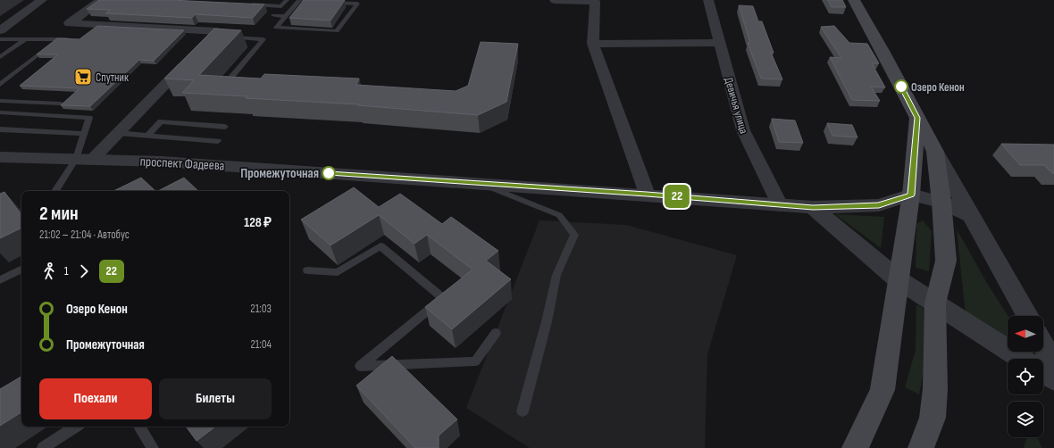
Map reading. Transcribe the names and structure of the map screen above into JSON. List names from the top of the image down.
{
  "streets": {
    "street": ["Девичья улица", "проспект Фадеева"]
  },
  "crossings": [
    ["Девичья улица", "проспект Фадеева"]
  ],
  "places": {
    "supermarket": ["Спутник"],
    "other": ["Озеро Кенон", "Промежуточная"]
  },
  "lines": ["bus line 22"],
  "north": "left",
  "page": {
    "on_map": "22",
    "heading": ["2 мин", "21:02 – 21:04 · Автобус", "128 ₽"],
    "legs": ["1", "22"],
    "list": [
      {
        "name": "Озеро Кенон",
        "value": "21:03"
      },
      {
        "name": "Промежуточная",
        "value": "21:04"
      }
    ],
    "buttons": ["Поехали", "Билеты"]
  }
}
